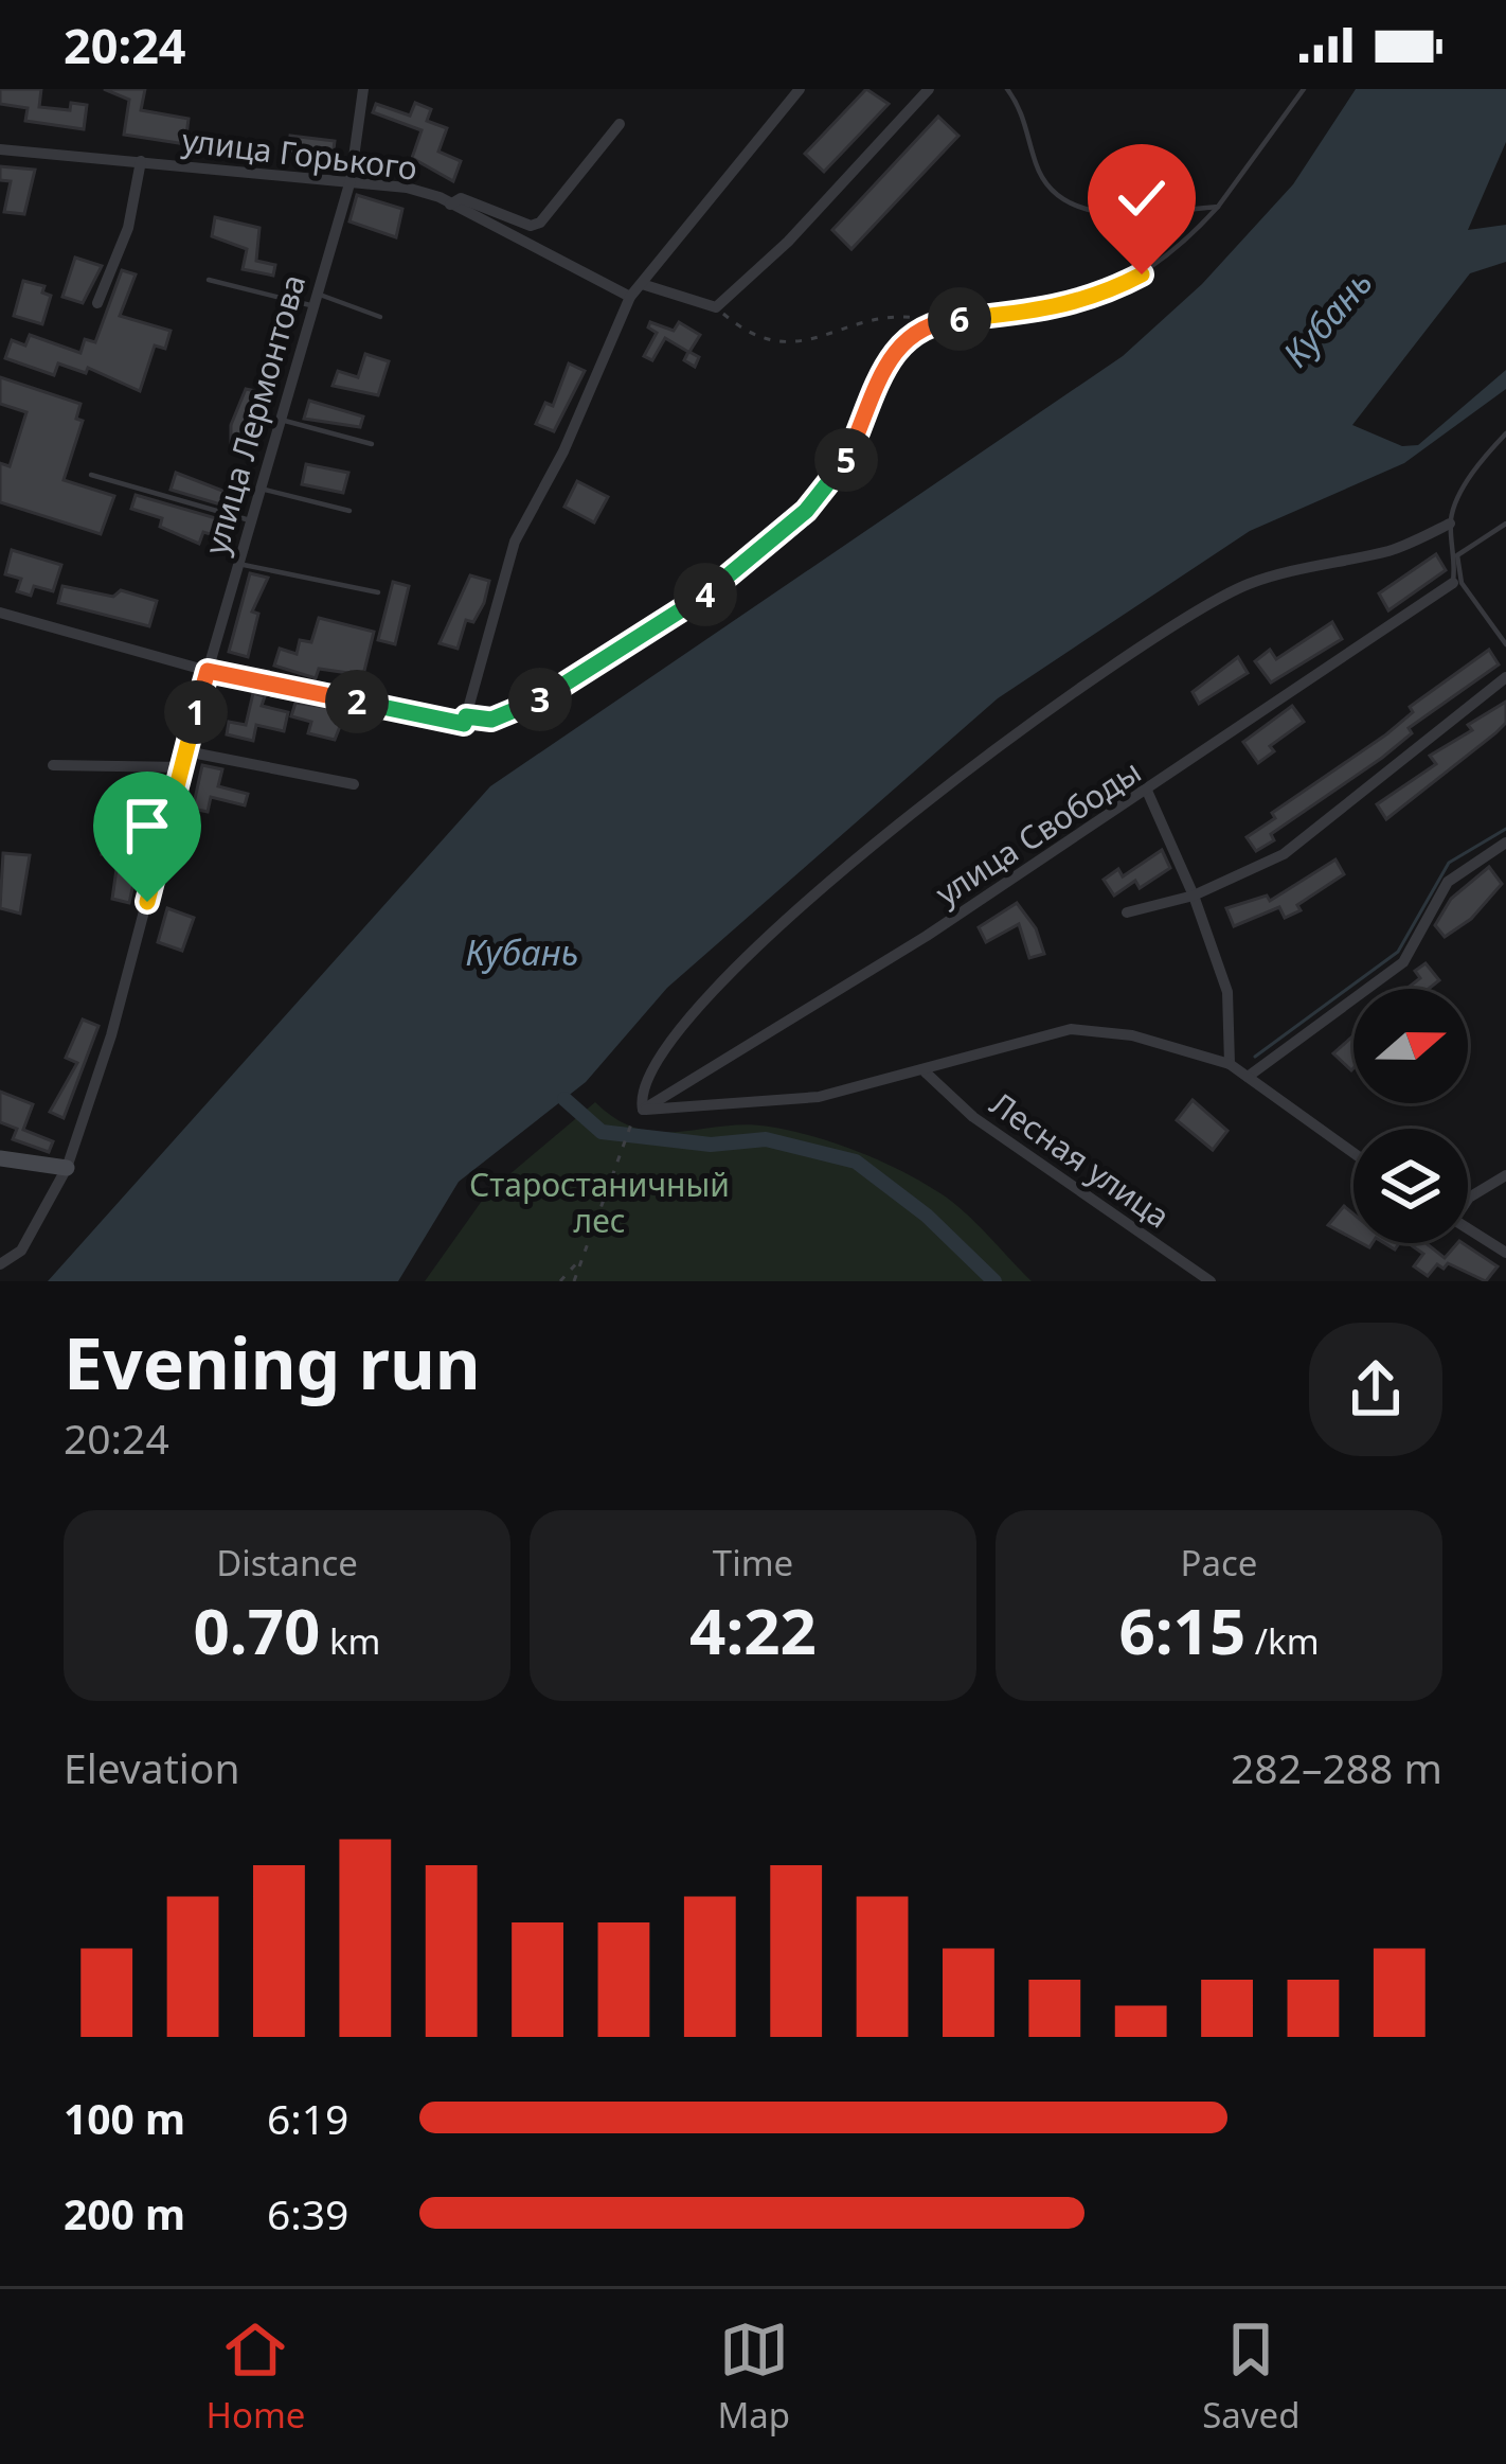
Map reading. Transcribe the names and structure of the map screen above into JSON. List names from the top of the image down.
{
  "streets": {
    "street": [
      "улица Горького",
      "улица Лермонтова",
      "улица Свободы",
      "Лесная улица"
    ]
  },
  "crossings": [
    ["улица Горького", "улица Лермонтова"]
  ],
  "water": ["Кубань"],
  "parks": ["Старостаничный лес"],
  "north": "right",
  "page": {
    "status": "20:24",
    "pins": [
      "6",
      "5",
      "4",
      "3",
      "2",
      "1"
    ],
    "heading": ["Evening run", "20:24"],
    "stats": [
      ["Distance", "0.70 km"],
      ["Time", "4:22"],
      ["Pace", "6:15 /km"]
    ],
    "chart": ["Elevation", "282–288 m"],
    "list": [
      {
        "name": "100 m",
        "note": "6:19"
      },
      {
        "name": "200 m",
        "note": "6:39"
      }
    ],
    "tabs": ["Home", "Map", "Saved"]
  }
}
